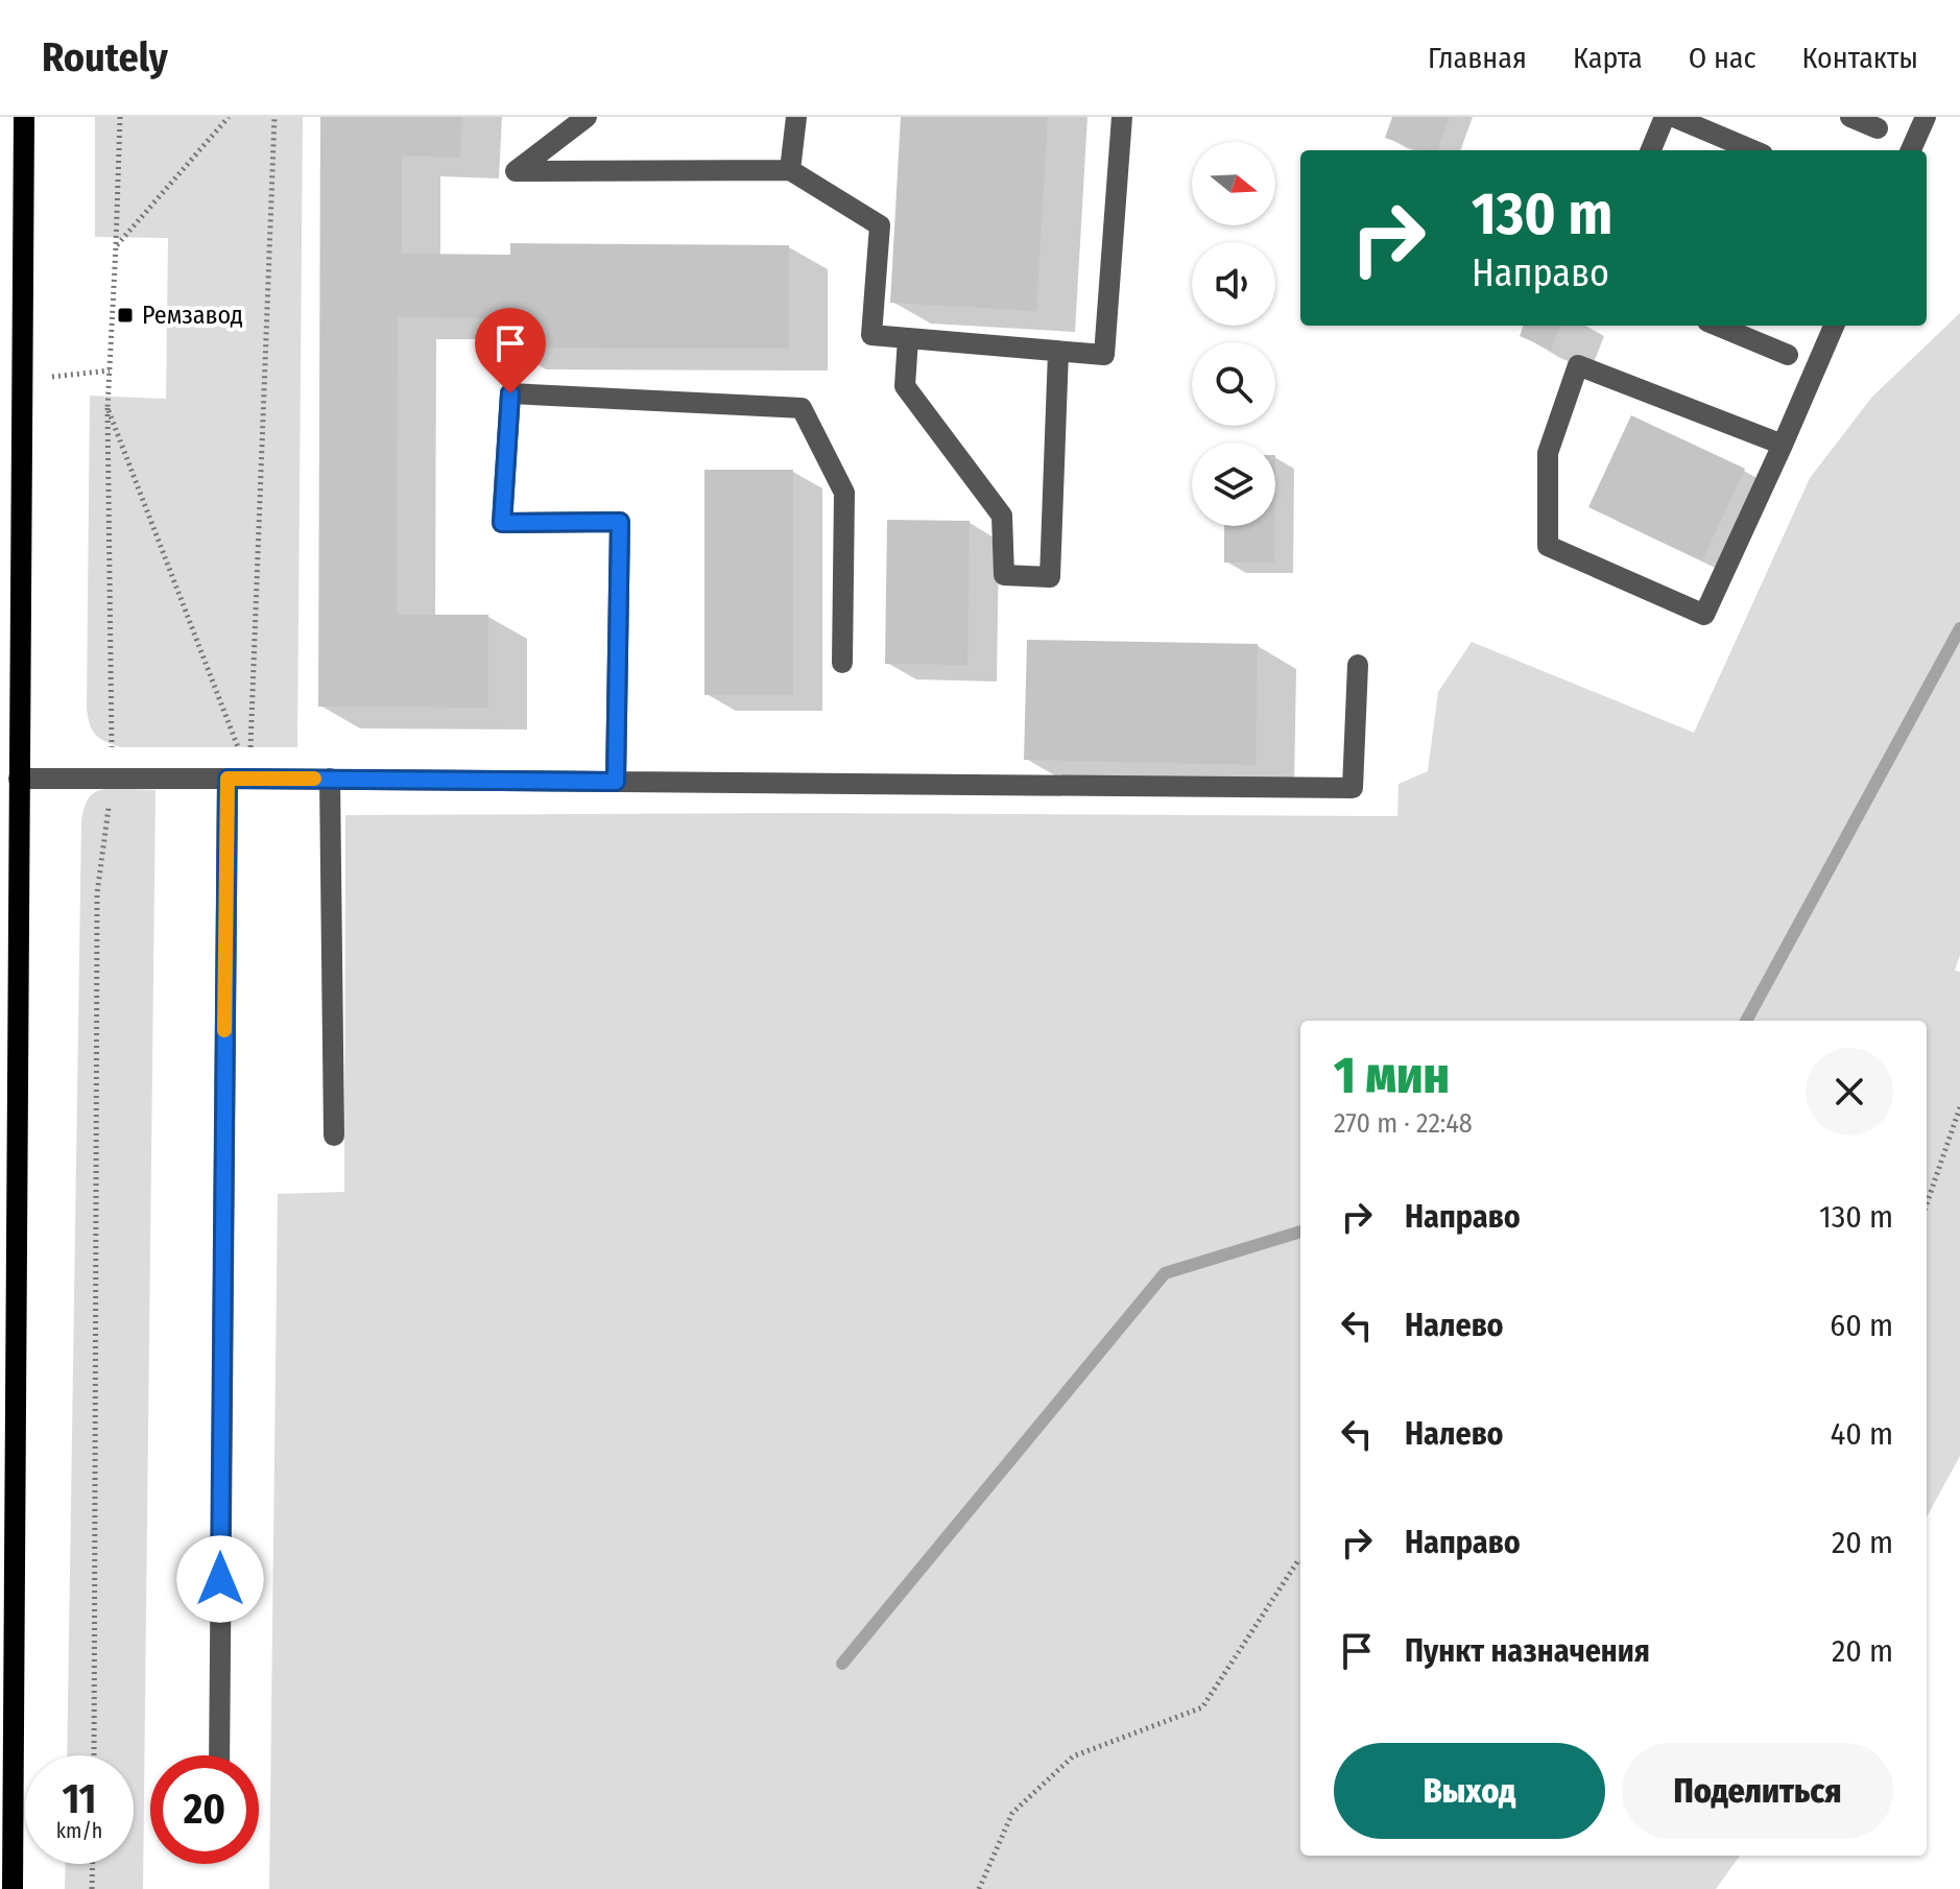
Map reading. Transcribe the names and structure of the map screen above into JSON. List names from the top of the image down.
{
  "places": {
    "transit": ["Ремзавод"]
  },
  "north": "right",
  "page": {
    "header": "Routely",
    "nav": [
      "Главная",
      "Карта",
      "О нас",
      "Контакты"
    ],
    "turn": ["130 m", "Направо"],
    "heading": ["1 мин", "270 m · 22:48"],
    "list": [
      {
        "name": "Направо",
        "value": "130 m"
      },
      {
        "name": "Налево",
        "value": "60 m"
      },
      {
        "name": "Налево",
        "value": "40 m"
      },
      {
        "name": "Направо",
        "value": "20 m"
      },
      {
        "name": "Пункт назначения",
        "value": "20 m"
      }
    ],
    "buttons": ["Выход", "Поделиться"],
    "speed": "11 km/h",
    "limit": "20"
  }
}
